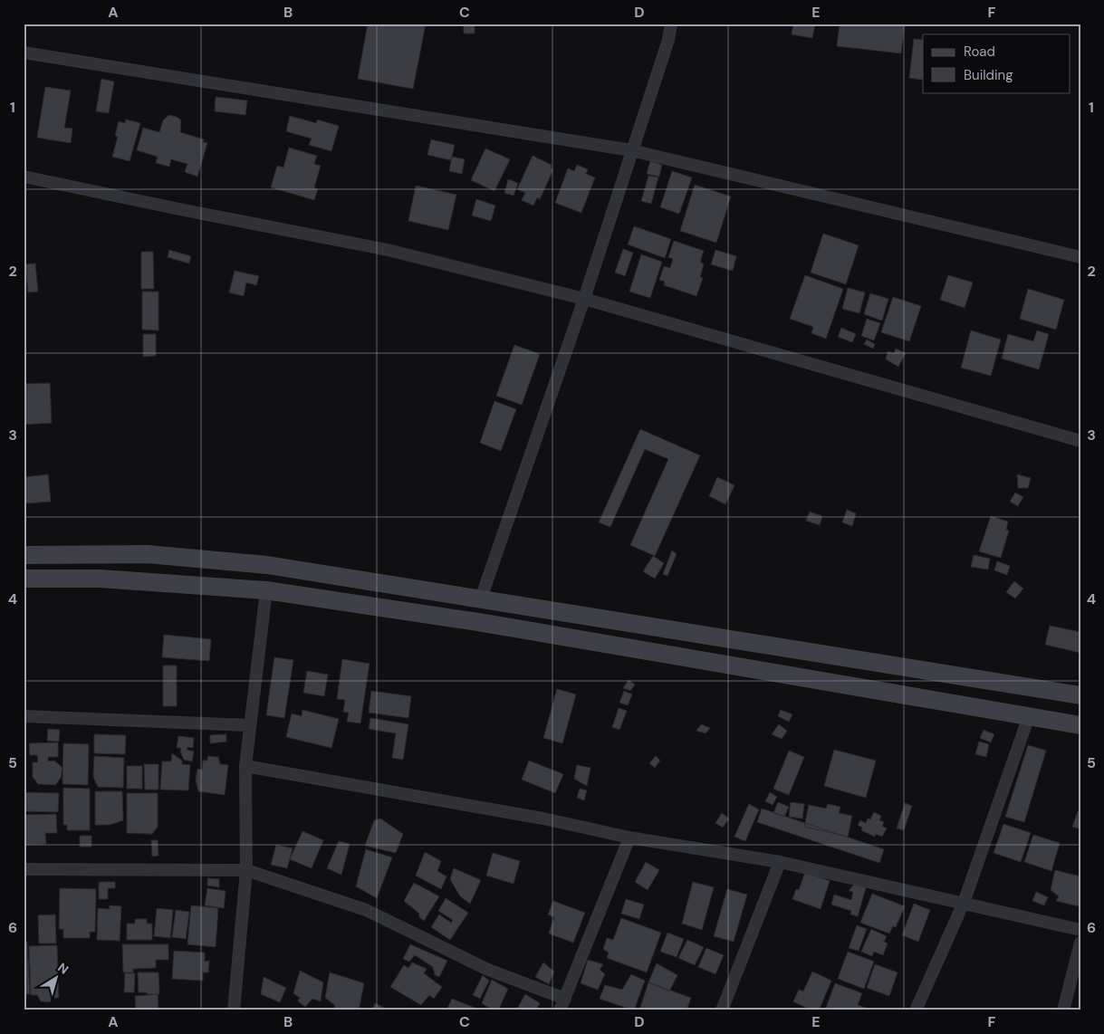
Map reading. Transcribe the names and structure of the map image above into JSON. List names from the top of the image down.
{
  "legend": ["Road", "Building"],
  "north": "top right",
  "grid": {
    "columns": [
      "A",
      "B",
      "C",
      "D",
      "E",
      "F"
    ],
    "rows": [
      "1",
      "2",
      "3",
      "4",
      "5",
      "6"
    ]
  }
}
